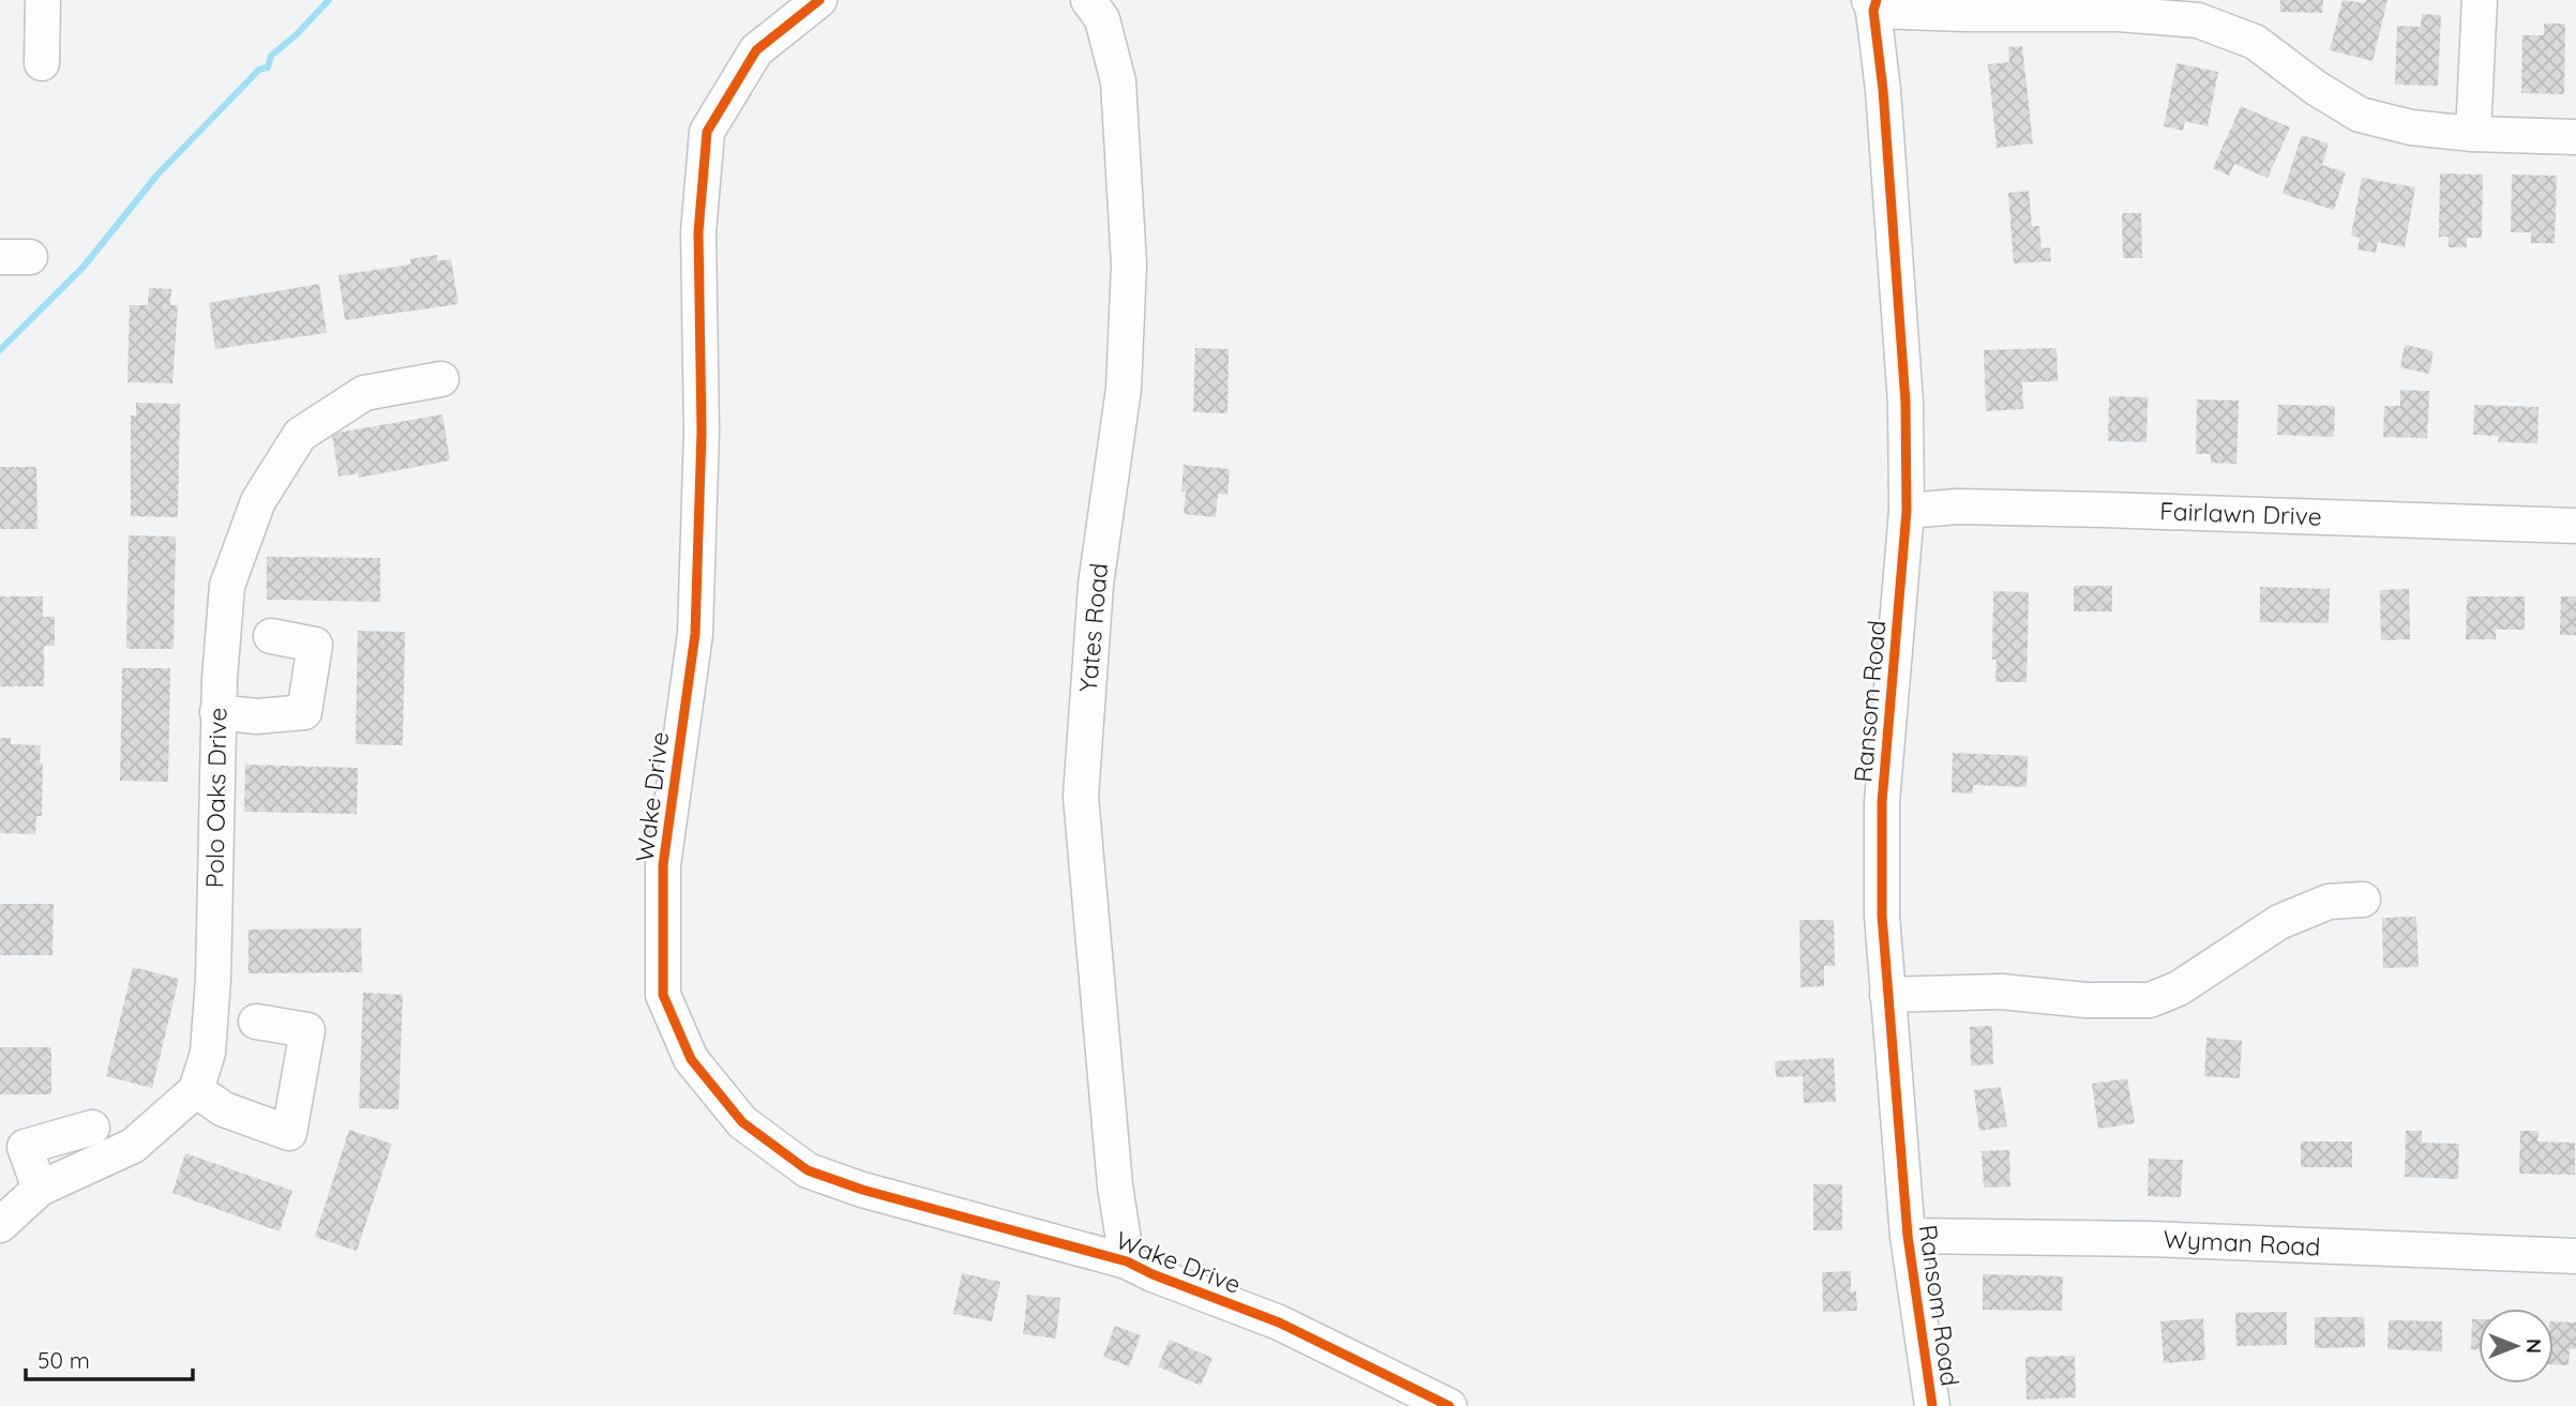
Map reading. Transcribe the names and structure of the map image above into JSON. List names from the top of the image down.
{
  "streets": {
    "street": [
      "Fairlawn Drive",
      "Yates Road",
      "Ransom Road",
      "Wake Drive",
      "Polo Oaks Drive",
      "Wyman Road"
    ]
  },
  "crossings": [
    ["Fairlawn Drive", "Ransom Road"],
    ["Yates Road", "Wake Drive"],
    ["Ransom Road", "Wyman Road"]
  ],
  "scale_bar": "50 m",
  "north": "right"
}
